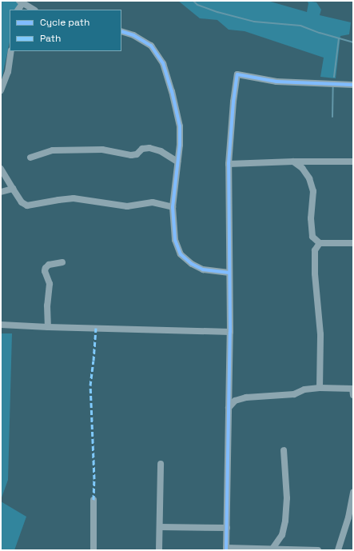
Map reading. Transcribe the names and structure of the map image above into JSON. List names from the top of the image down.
{
  "legend": ["Cycle path", "Path"]
}
